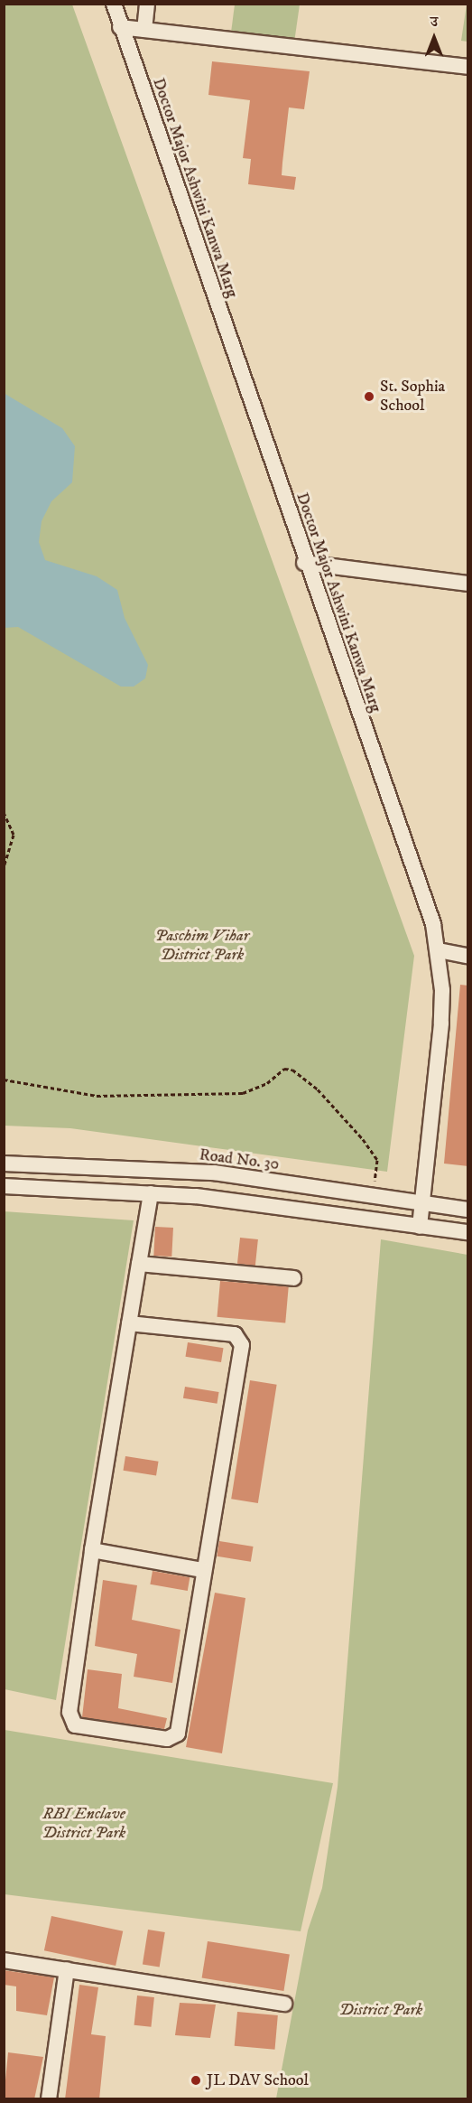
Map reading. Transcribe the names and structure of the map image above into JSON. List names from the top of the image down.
{
  "streets": {
    "street": ["Doctor Major Ashwini Kanwa Marg", "Road No. 30"]
  },
  "crossings": [
    ["Doctor Major Ashwini Kanwa Marg", "Road No. 30"]
  ],
  "parks": ["Paschim Vihar District Park", "RBI Enclave District Park", "District Park"],
  "places": ["St. Sophia School", "JL DAV School"],
  "north": "top"
}
